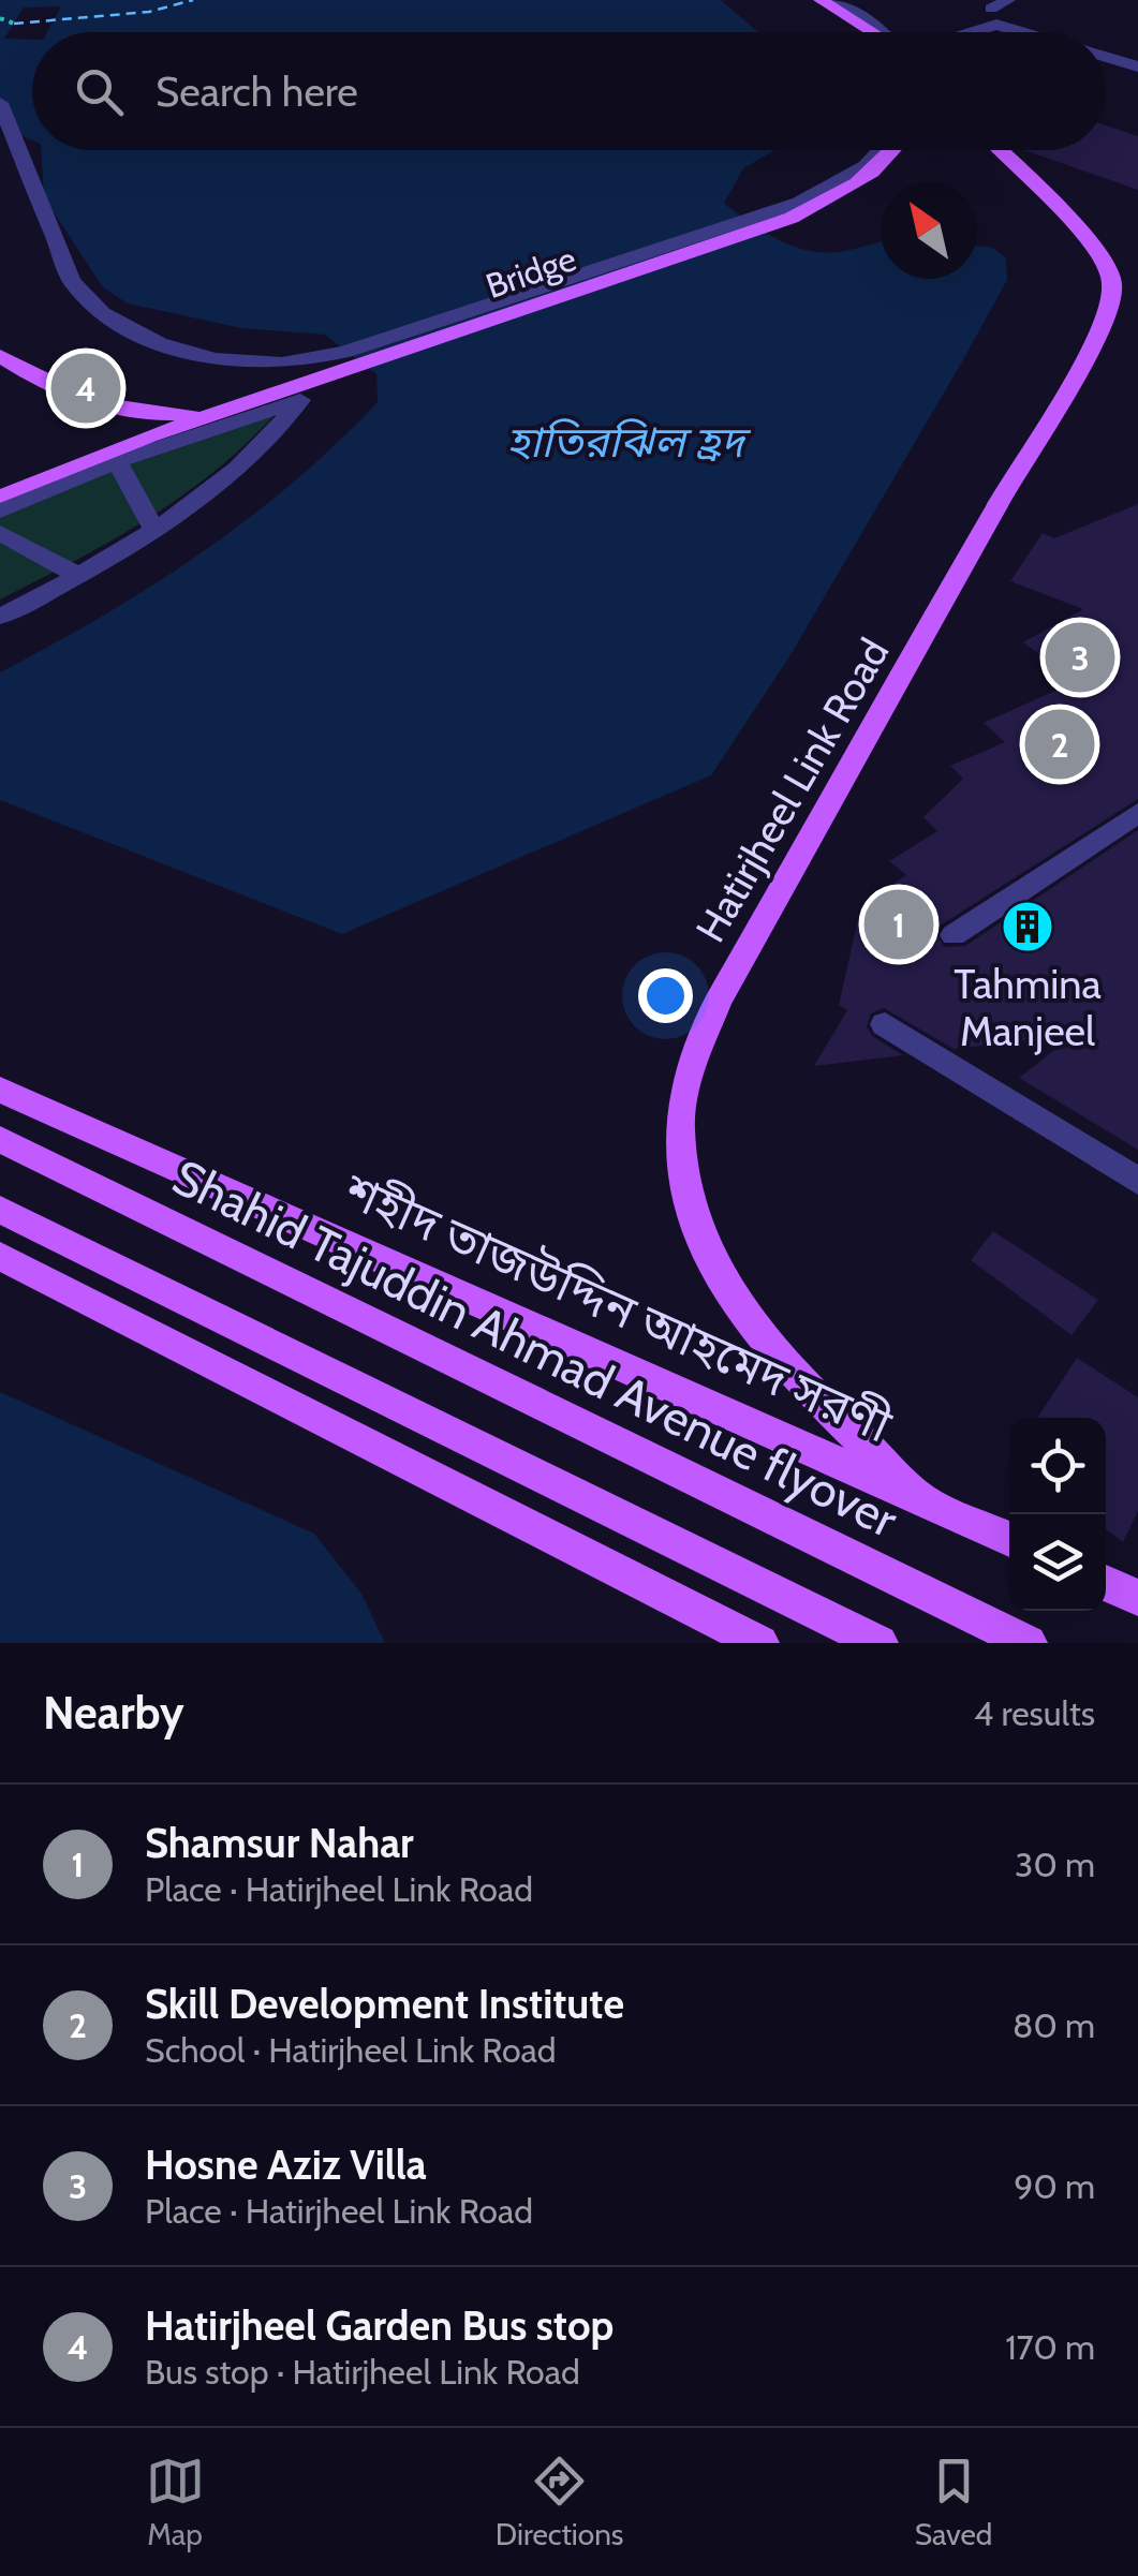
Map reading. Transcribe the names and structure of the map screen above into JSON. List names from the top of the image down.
{
  "streets": {
    "main road": [
      "Bridge",
      "Hatirjheel Link Road",
      "শহীদ তাজউদ্দিন আহমেদ সরণী",
      "Shahid Tajuddin Ahmad Avenue flyover"
    ]
  },
  "crossings": [
    ["Hatirjheel Link Road", "শহীদ তাজউদ্দিন আহমেদ সরণী"]
  ],
  "water": ["হাতিরঝিল হ্রদ"],
  "places": {
    "building": ["Tahmina Manjeel"]
  },
  "north": "top left",
  "page": {
    "search": "Search here",
    "pins": [
      "4",
      "3",
      "2",
      "1"
    ],
    "heading": ["Nearby", "4 results"],
    "list": [
      {
        "mark": "1",
        "name": "Shamsur Nahar",
        "note": "Place · Hatirjheel Link Road",
        "value": "30 m"
      },
      {
        "mark": "2",
        "name": "Skill Development Institute",
        "note": "School · Hatirjheel Link Road",
        "value": "80 m"
      },
      {
        "mark": "3",
        "name": "Hosne Aziz Villa",
        "note": "Place · Hatirjheel Link Road",
        "value": "90 m"
      },
      {
        "mark": "4",
        "name": "Hatirjheel Garden Bus stop",
        "note": "Bus stop · Hatirjheel Link Road",
        "value": "170 m"
      }
    ],
    "nav": ["Map", "Directions", "Saved"]
  }
}
